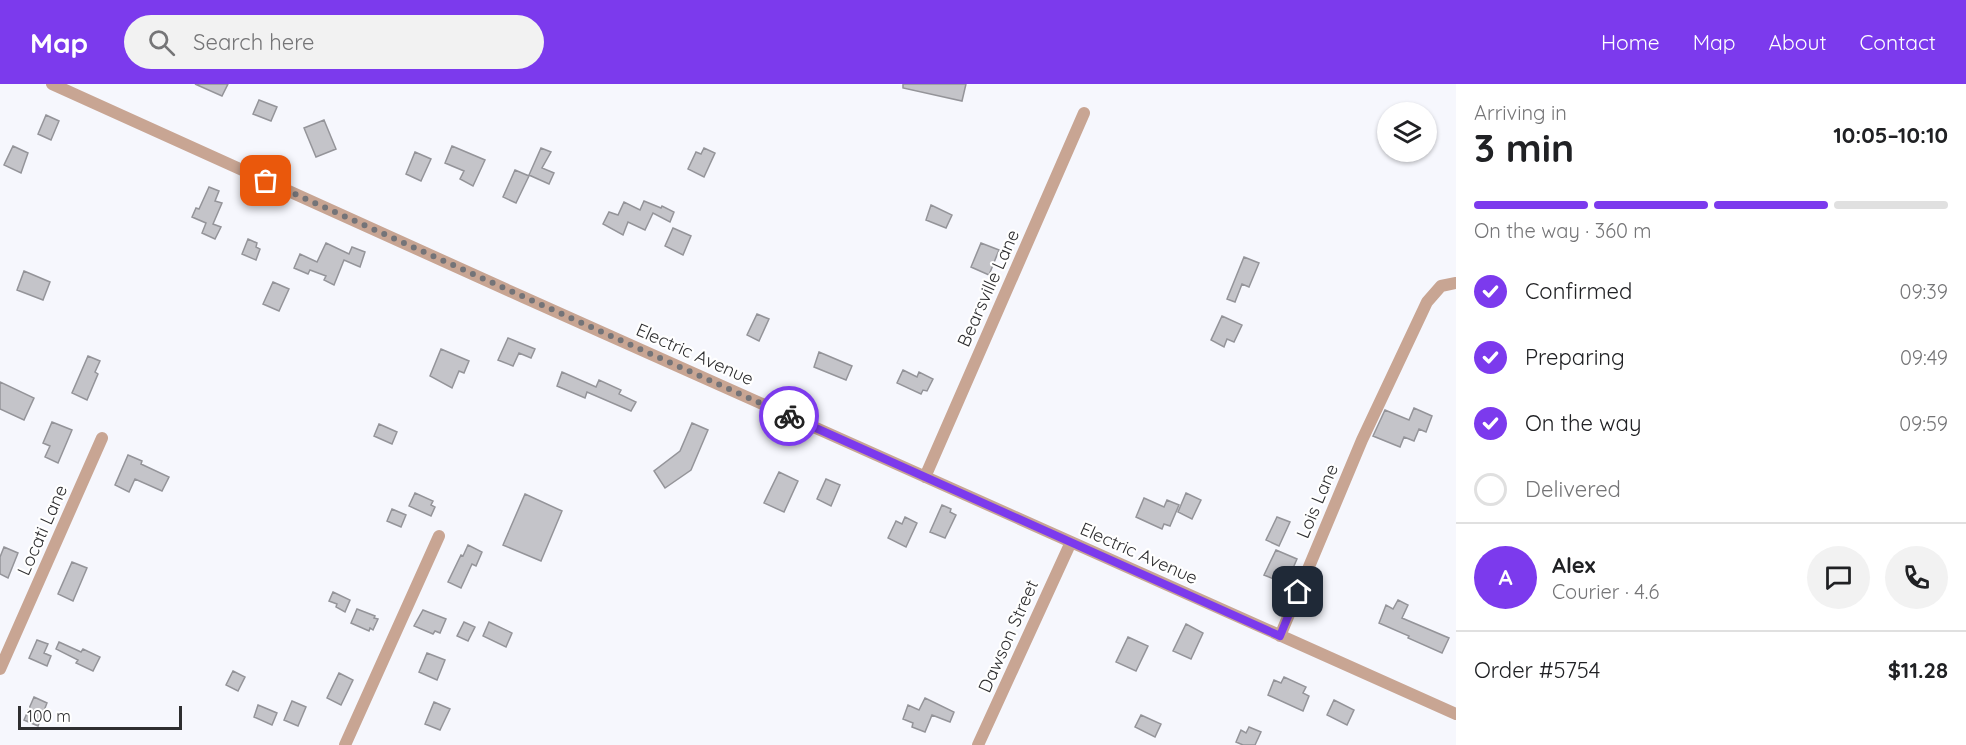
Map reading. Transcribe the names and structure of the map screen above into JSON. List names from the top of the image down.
{
  "streets": {
    "street": [
      "Bearsville Lane",
      "Electric Avenue",
      "Lois Lane",
      "Locati Lane",
      "Dawson Street"
    ]
  },
  "crossings": [
    ["Bearsville Lane", "Electric Avenue"],
    ["Electric Avenue", "Lois Lane"],
    ["Electric Avenue", "Dawson Street"]
  ],
  "scale_bar": "100 m",
  "page": {
    "header": "Map",
    "search": "Search here",
    "nav": [
      "Home",
      "Map",
      "About",
      "Contact"
    ],
    "heading": ["3 min", "Arriving in", "10:05–10:10"],
    "panel": [
      "Alex",
      "Courier · 4.6",
      "Order #5754",
      "$11.28"
    ],
    "bar": "On the way · 360 m",
    "list": [
      ["Confirmed", "09:39"],
      ["Preparing", "09:49"],
      ["On the way", "09:59"],
      "Delivered"
    ],
    "round": "A",
    "scale": "100 m"
  }
}
